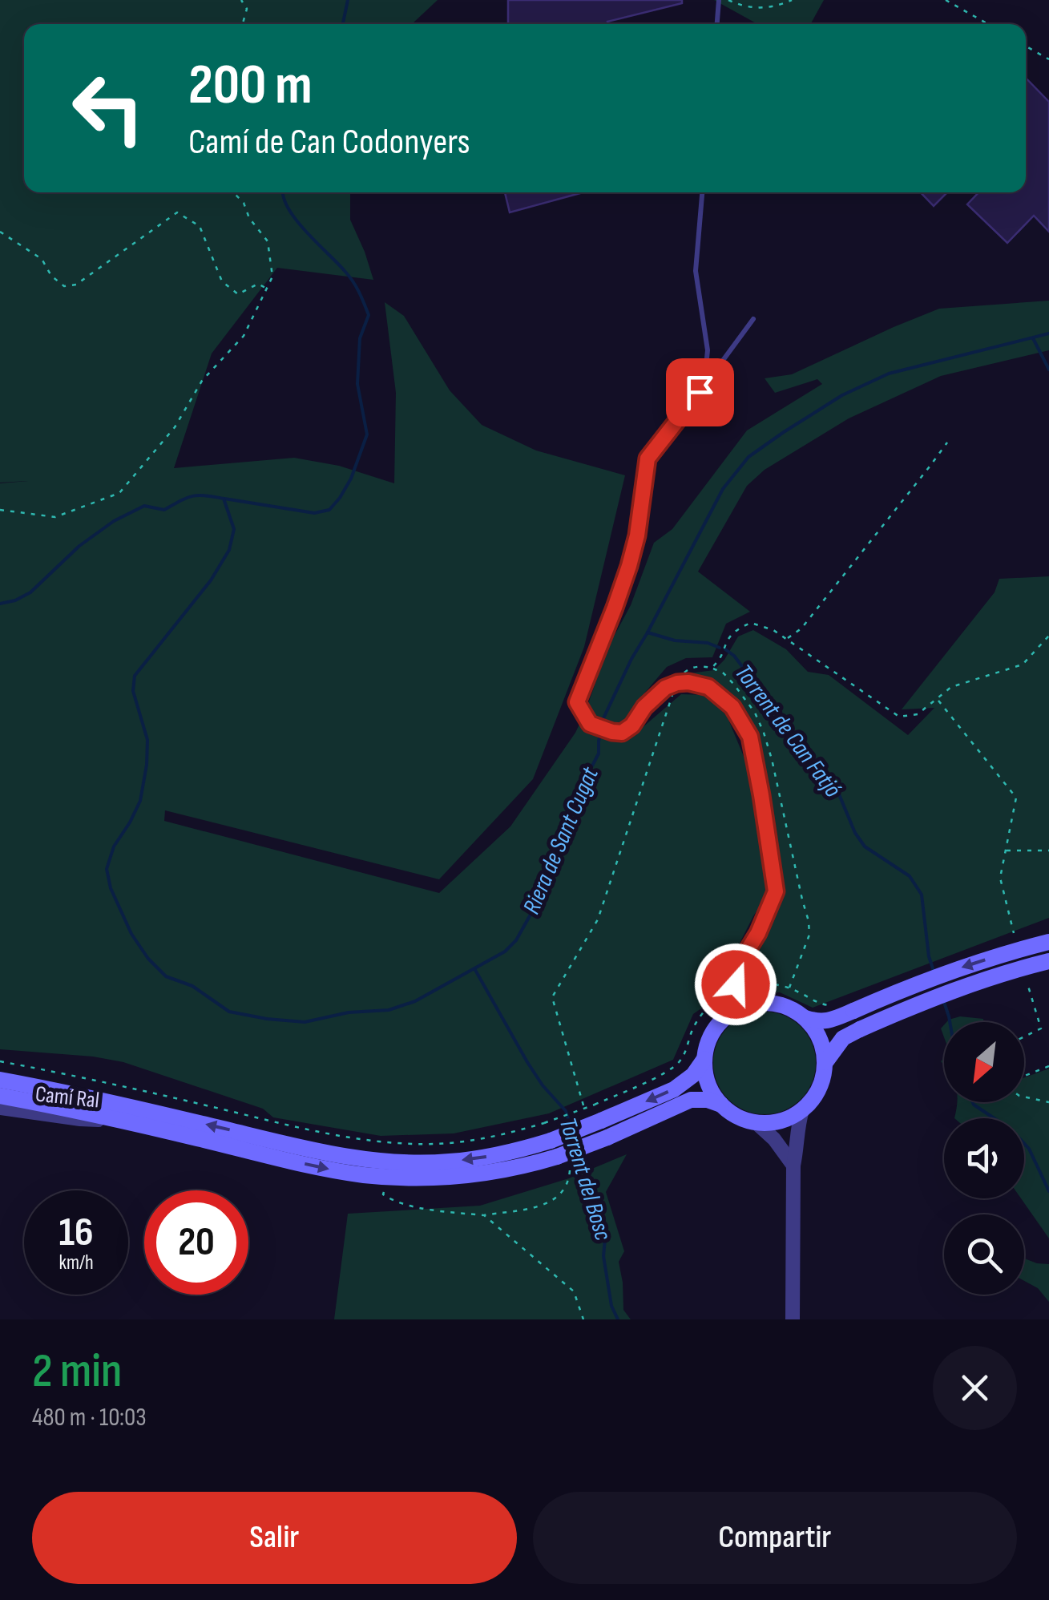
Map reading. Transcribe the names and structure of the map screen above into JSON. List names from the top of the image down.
{
  "streets": {
    "street": ["Camí Ral"]
  },
  "water": ["Torrent de Can Fatjó", "Riera de Sant Cugat", "Torrent del Bosc"],
  "north": "bottom left",
  "page": {
    "turn": ["200 m", "Camí de Can Codonyers"],
    "speed": "16 km/h",
    "limit": "20",
    "heading": ["2 min", "480 m · 10:03"],
    "buttons": ["Salir", "Compartir"]
  }
}
